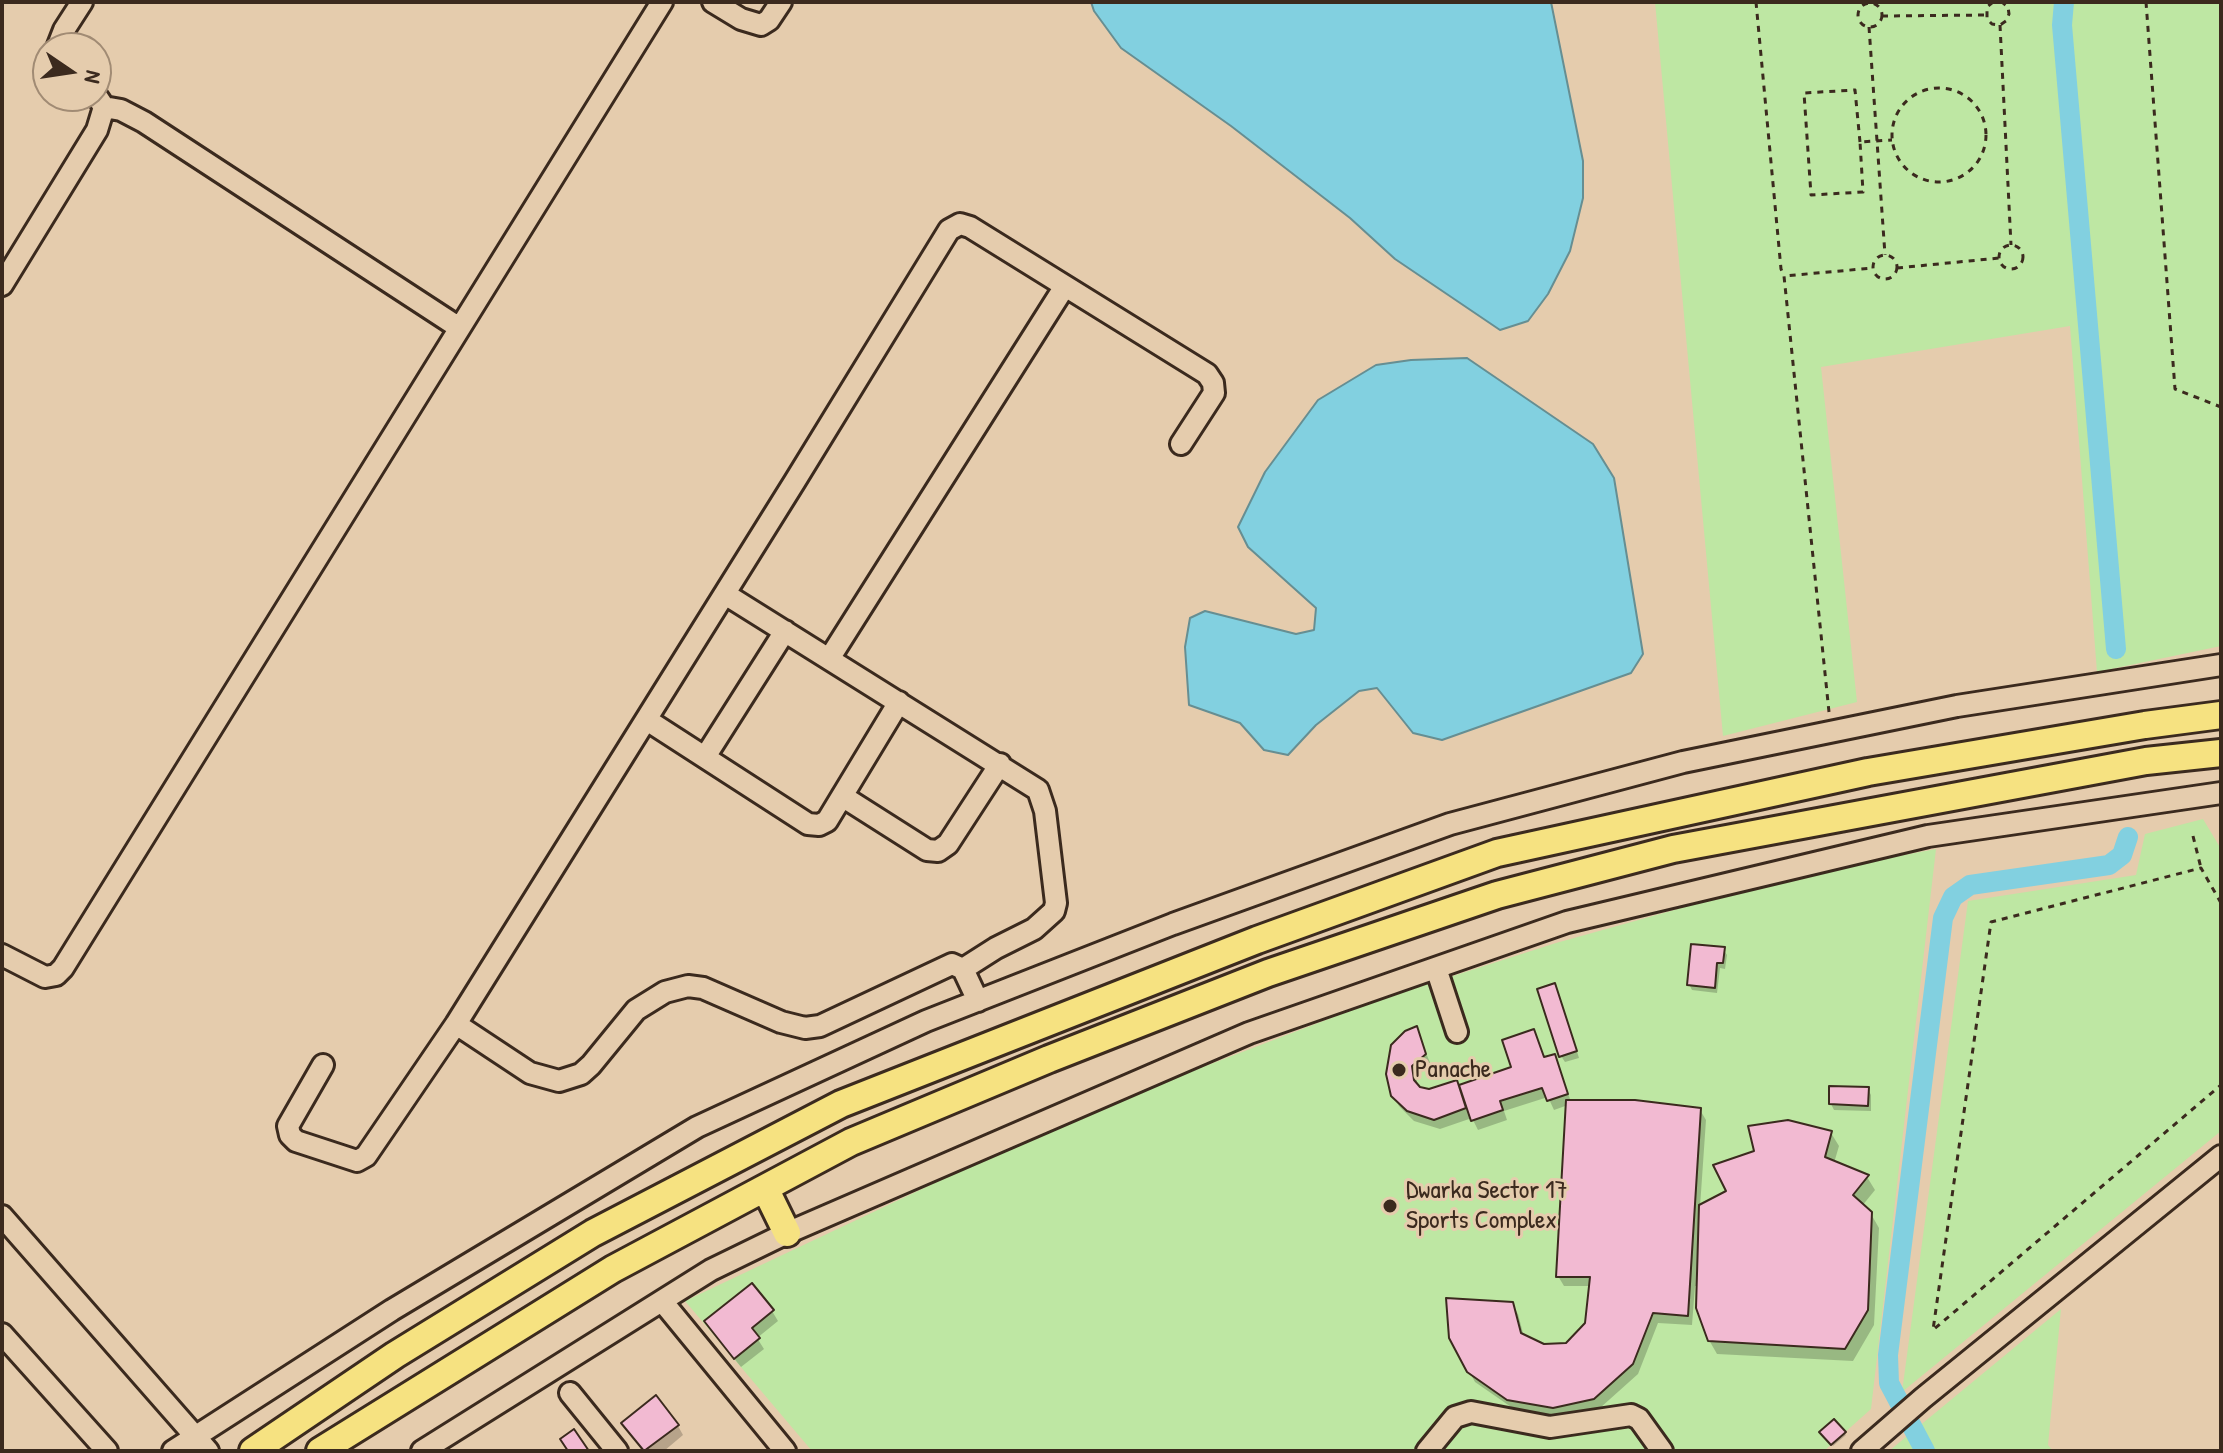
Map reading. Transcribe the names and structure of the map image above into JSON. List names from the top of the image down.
{
  "places": ["Panache", "Dwarka Sector 17 Sports Complex"],
  "north": "right"
}
